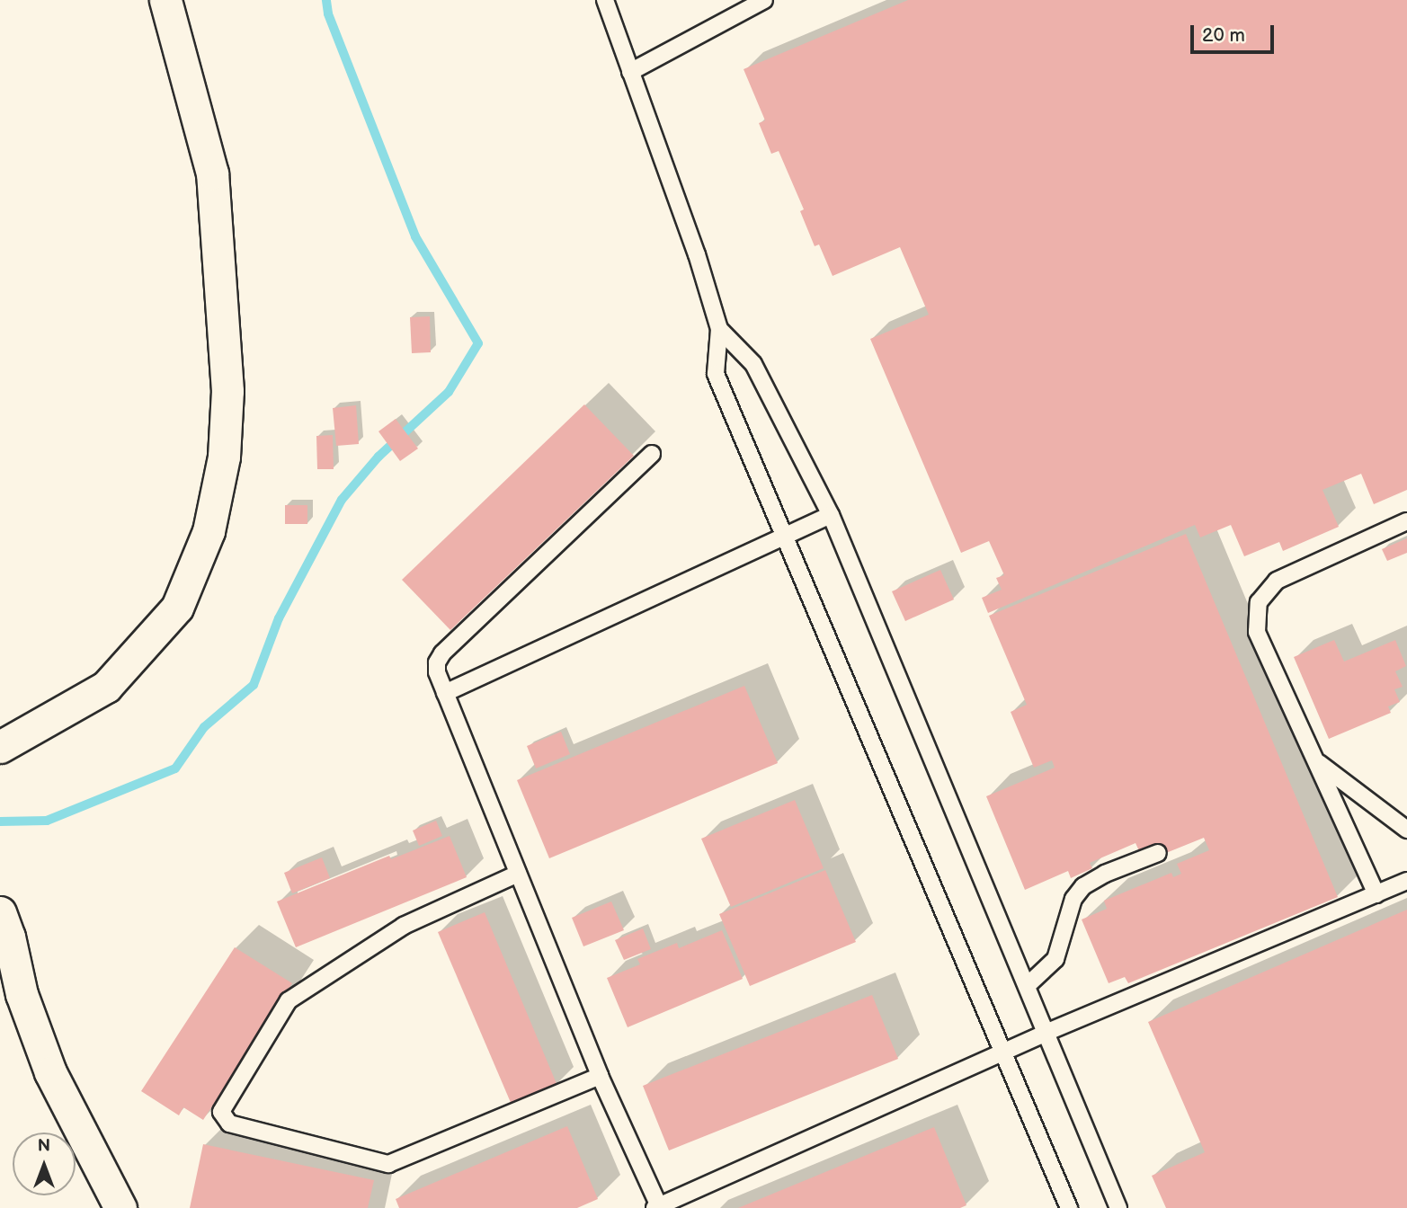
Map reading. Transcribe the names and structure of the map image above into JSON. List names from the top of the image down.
{
  "scale_bar": "20 m",
  "north": "top"
}
